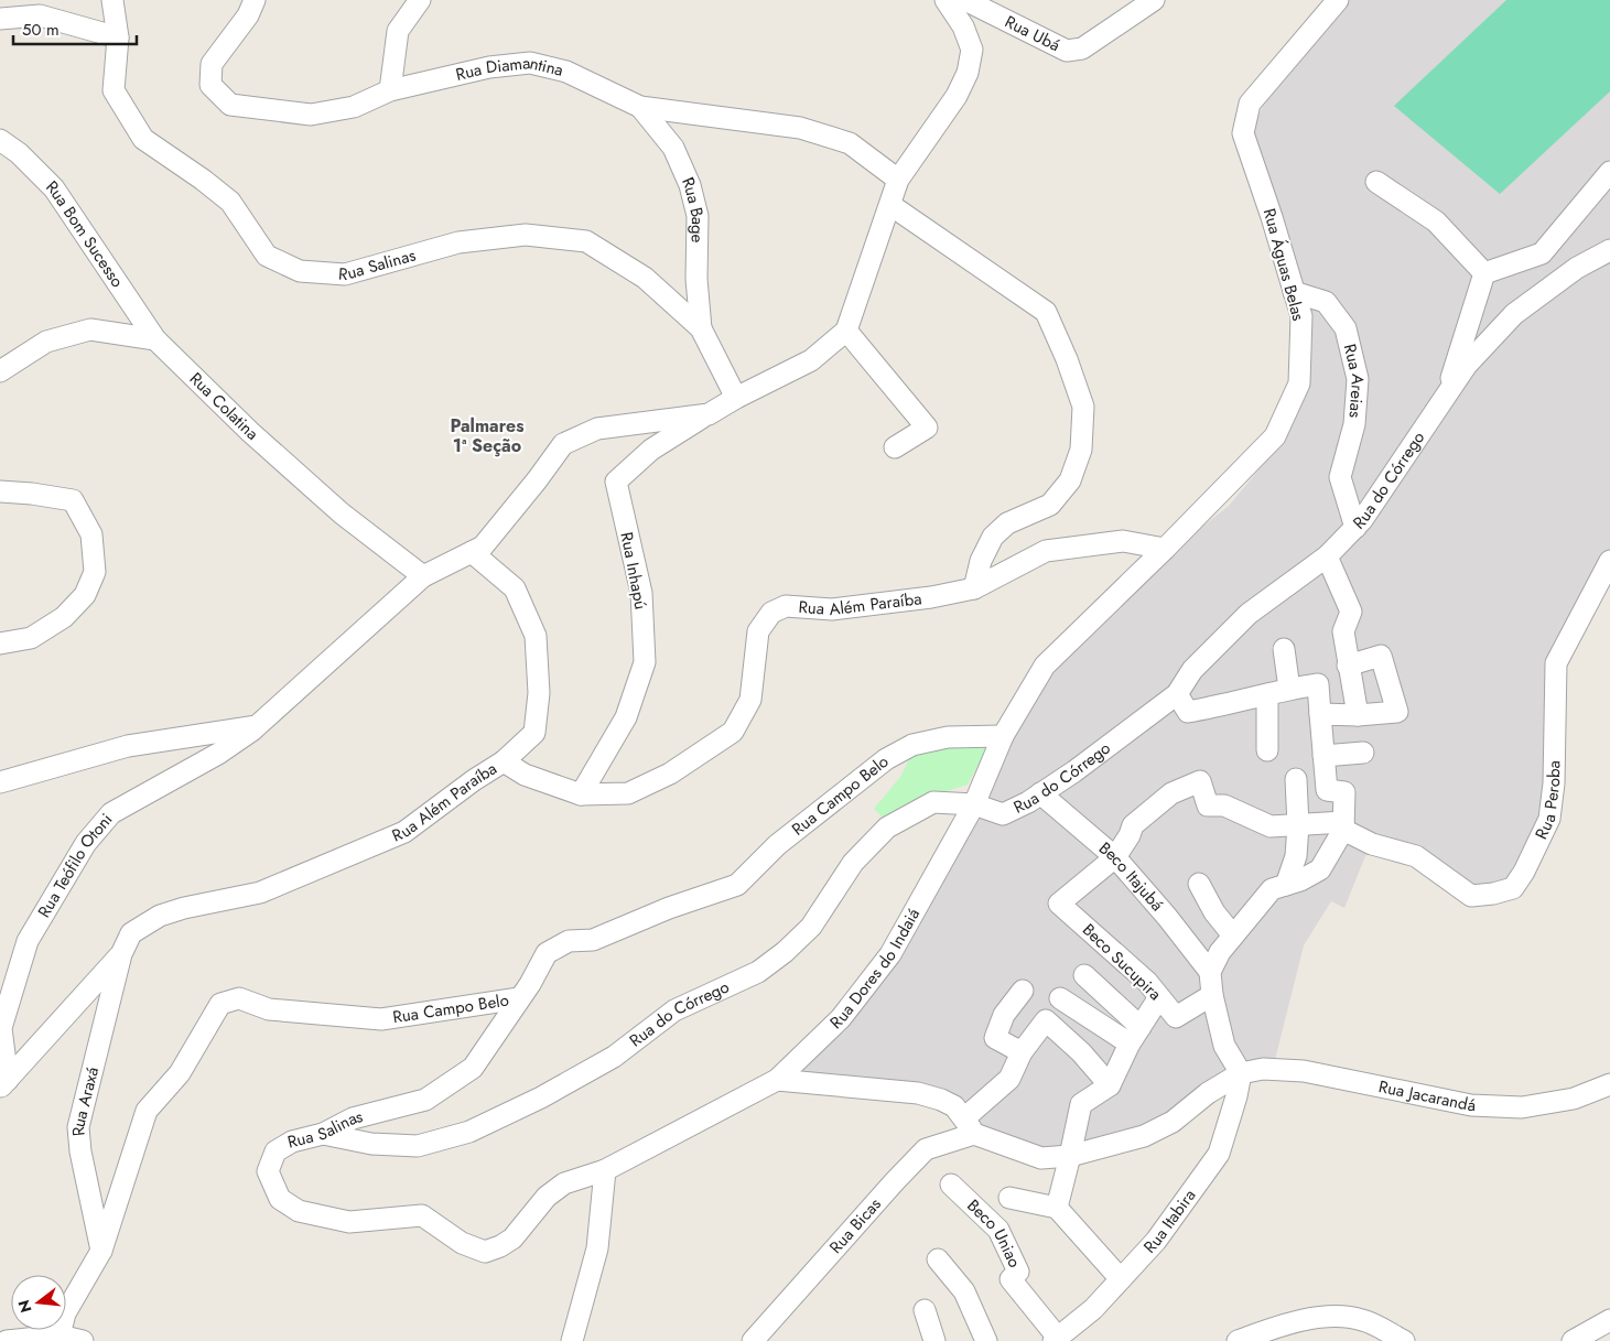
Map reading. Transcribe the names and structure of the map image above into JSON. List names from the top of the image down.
{
  "streets": {
    "street": [
      "Rua Ubá",
      "Rua Diamantina",
      "Rua Bage",
      "Rua Bom Sucesso",
      "Rua Salinas",
      "Rua Águas Belas",
      "Rua Areias",
      "Rua Colatina",
      "Rua do Córrego",
      "Rua Inhapú",
      "Rua Além Paraíba",
      "Rua Campo Belo",
      "Rua Peroba",
      "Rua Teófilo Otoni",
      "Beco Itajubá",
      "Beco Sucupira",
      "Rua Dores do Indaiá",
      "Rua Jacarandá",
      "Rua Araxá",
      "Rua Itabira",
      "Rua Bicas",
      "Beco Uniao"
    ]
  },
  "crossings": [
    ["Rua Diamantina", "Rua Bage"],
    ["Rua Bage", "Rua Salinas"],
    ["Rua Bom Sucesso", "Rua Colatina"],
    ["Rua Salinas", "Rua do Córrego"],
    ["Rua Salinas", "Rua Campo Belo"],
    ["Rua Salinas", "Rua Dores do Indaiá"],
    ["Rua Águas Belas", "Rua Areias"],
    ["Rua Águas Belas", "Rua Além Paraíba"],
    ["Rua Águas Belas", "Rua Dores do Indaiá"],
    ["Rua Areias", "Rua do Córrego"],
    ["Rua Colatina", "Rua Teófilo Otoni"],
    ["Rua do Córrego", "Beco Itajubá"],
    ["Rua do Córrego", "Rua Dores do Indaiá"],
    ["Rua Inhapú", "Rua Além Paraíba"],
    ["Rua Inhapú", "Rua Teófilo Otoni"],
    ["Rua Além Paraíba", "Rua Teófilo Otoni"],
    ["Rua Além Paraíba", "Rua Dores do Indaiá"],
    ["Rua Além Paraíba", "Rua Araxá"],
    ["Rua Campo Belo", "Rua Dores do Indaiá"],
    ["Rua Campo Belo", "Rua Araxá"],
    ["Rua Teófilo Otoni", "Rua Araxá"],
    ["Beco Itajubá", "Beco Sucupira"],
    ["Rua Jacarandá", "Rua Itabira"],
    ["Rua Itabira", "Beco Uniao"]
  ],
  "districts": ["Palmares 1ª Seção"],
  "scale_bar": "50 m",
  "north": "left"
}
